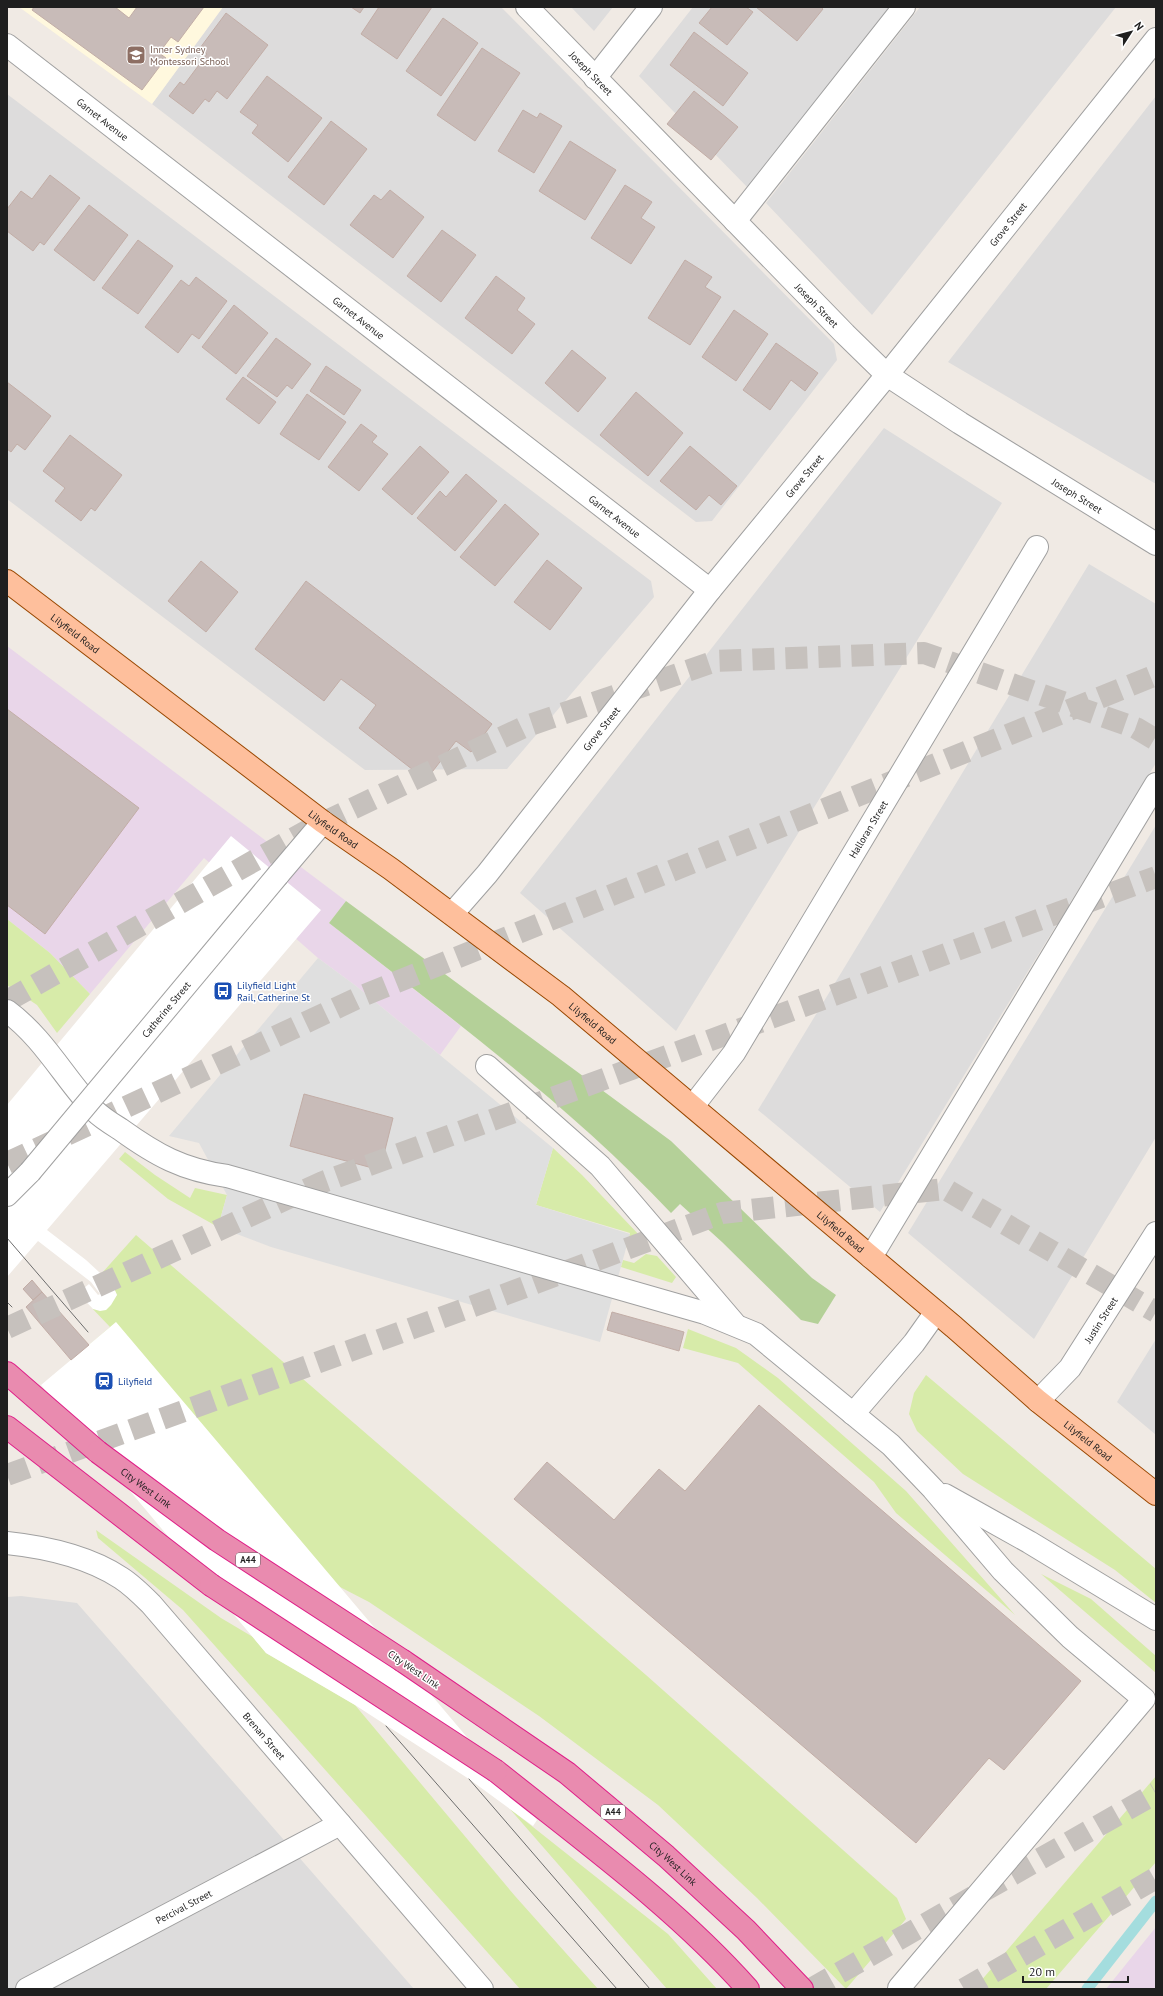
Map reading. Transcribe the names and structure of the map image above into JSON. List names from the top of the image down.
{
  "streets": {
    "highway": ["City West Link", "A44"],
    "main road": ["Lilyfield Road"],
    "street": [
      "Joseph Street",
      "Garnet Avenue",
      "Grove Street",
      "Halloran Street",
      "Catherine Street",
      "Justin Street",
      "Brenan Street",
      "Percival Street"
    ]
  },
  "crossings": [
    ["Joseph Street", "Grove Street"],
    ["Garnet Avenue", "Grove Street"],
    ["Grove Street", "Lilyfield Road"],
    ["Lilyfield Road", "Halloran Street"],
    ["Lilyfield Road", "Catherine Street"],
    ["Lilyfield Road", "Justin Street"],
    ["Brenan Street", "Percival Street"]
  ],
  "places": {
    "school or university": ["Inner Sydney Montessori School"],
    "bus stop": ["Lilyfield Light Rail, Catherine St"],
    "station": ["Lilyfield"]
  },
  "scale_bar": "20 m",
  "north": "top right"
}
